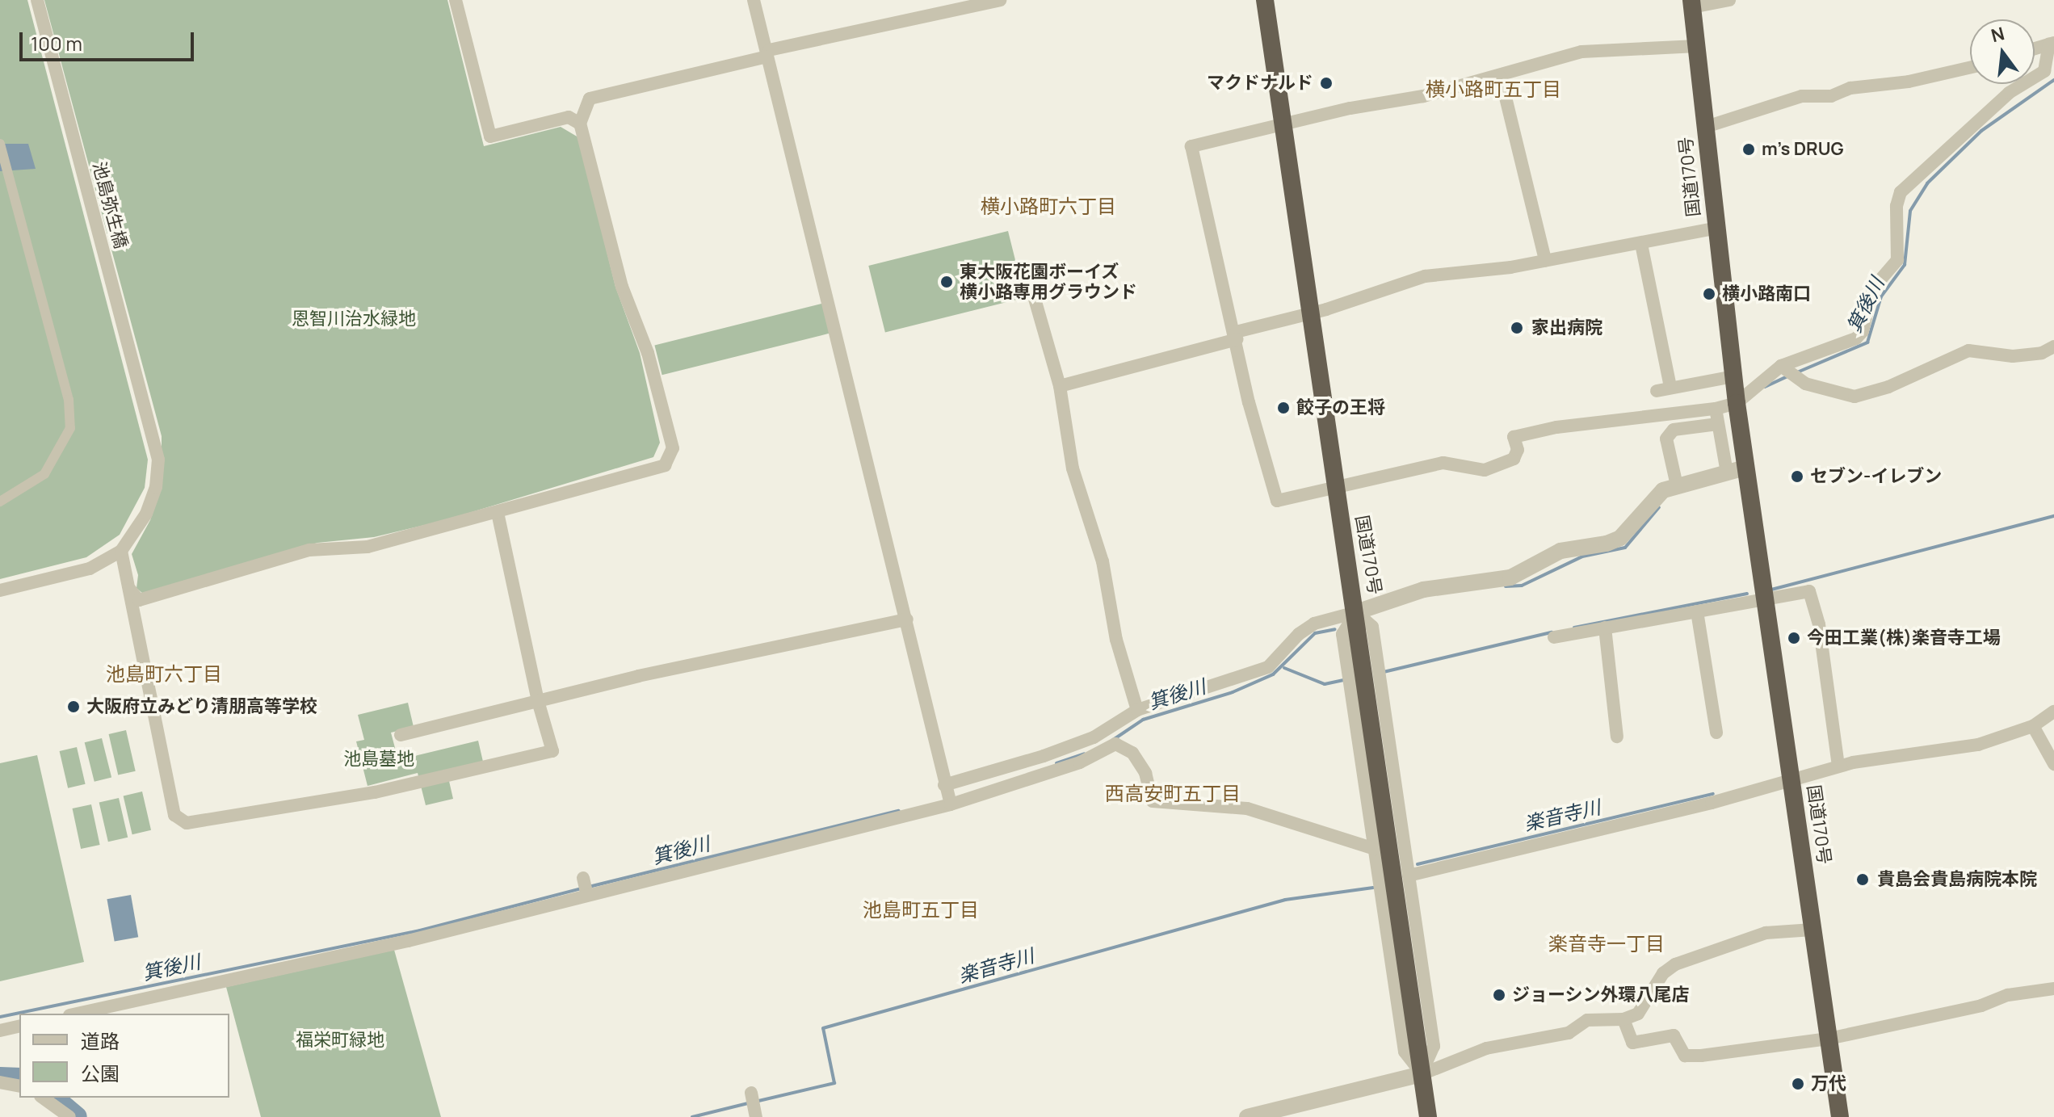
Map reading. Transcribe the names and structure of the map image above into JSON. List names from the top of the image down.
{
  "streets": {
    "highway": ["国道170号"],
    "street": ["池島弥生橋"]
  },
  "districts": [
    "横小路町五丁目",
    "横小路町六丁目",
    "池島町六丁目",
    "西高安町五丁目",
    "池島町五丁目",
    "楽音寺一丁目"
  ],
  "water": ["箕後川", "楽音寺川"],
  "parks": ["恩智川治水緑地", "池島墓地", "福栄町緑地"],
  "places": [
    "マクドナルド",
    "m's DRUG",
    "東大阪花園ボーイズ 横小路専用グラウンド",
    "横小路南口",
    "家出病院",
    "餃子の王将",
    "セブン-イレブン",
    "今田工業(株)楽音寺工場",
    "大阪府立みどり清朋高等学校",
    "貴島会貴島病院本院",
    "ジョーシン外環八尾店",
    "万代"
  ],
  "legend": ["道路", "公園"],
  "scale_bar": "100 m",
  "north": "top"
}
